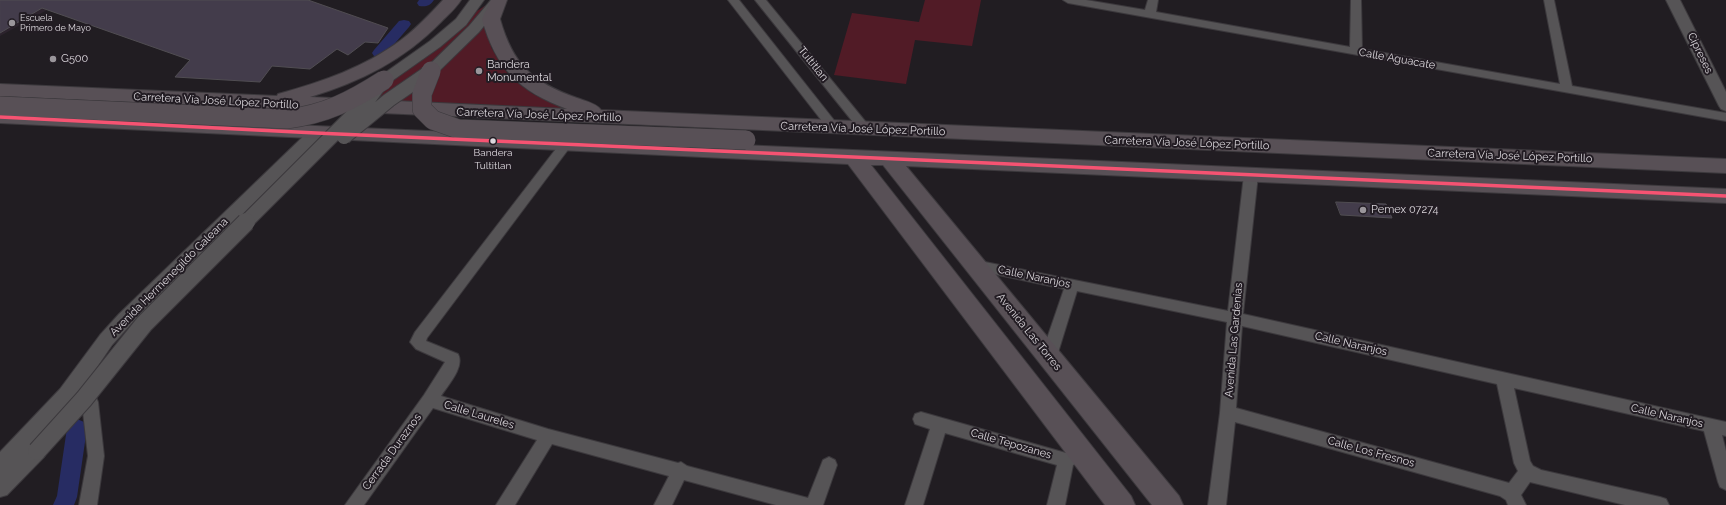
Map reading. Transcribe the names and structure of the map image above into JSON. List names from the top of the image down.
{
  "streets": {
    "main road": ["Carretera Vía José López Portillo", "Avenida Las Torres"],
    "street": [
      "Cipreses",
      "Calle Aguacate",
      "Tultitlan",
      "Avenida Hermenegildo Galeana",
      "Calle Naranjos",
      "Avenida Las Gardenias",
      "Calle Laureles",
      "Calle Tepozanes",
      "Cerrada Duraznos",
      "Calle Los Fresnos"
    ]
  },
  "crossings": [
    ["Tultitlan", "Carretera Vía José López Portillo"],
    ["Calle Naranjos", "Avenida Las Torres"],
    ["Calle Naranjos", "Avenida Las Gardenias"],
    ["Avenida Las Gardenias", "Calle Los Fresnos"],
    ["Calle Laureles", "Cerrada Duraznos"]
  ],
  "places": [
    "Escuela Primero de Mayo",
    "G500",
    "Bandera Monumental",
    "Bandera Tultitlan",
    "Pemex 07274"
  ]
}
